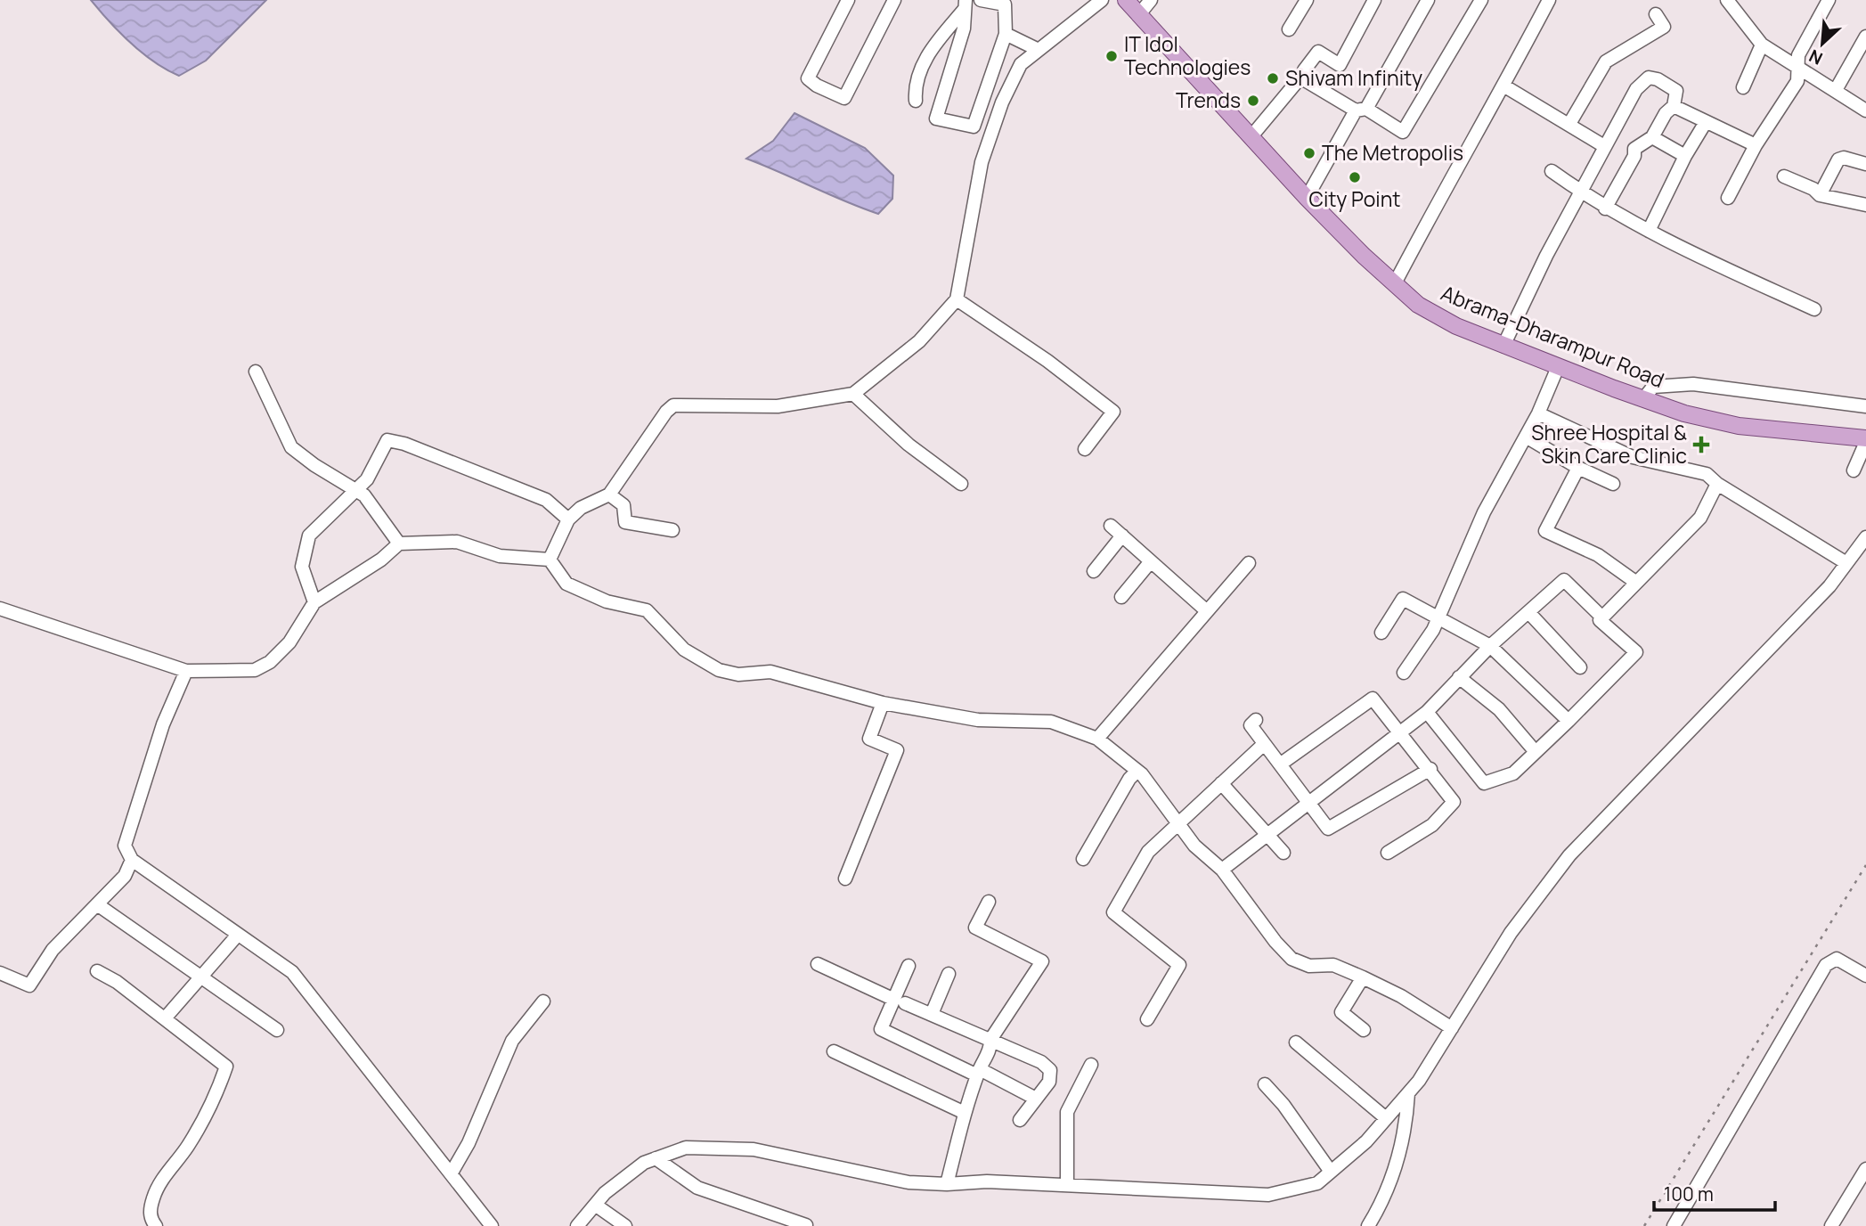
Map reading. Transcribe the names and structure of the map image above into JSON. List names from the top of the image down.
{
  "streets": {
    "main road": ["Abrama-Dharampur Road"]
  },
  "places": {
    "other": [
      "IT Idol Technologies",
      "Shivam Infinity",
      "Trends",
      "The Metropolis",
      "City Point"
    ],
    "health": ["Shree Hospital & Skin Care Clinic"]
  },
  "scale_bar": "100 m",
  "north": "bottom left"
}
